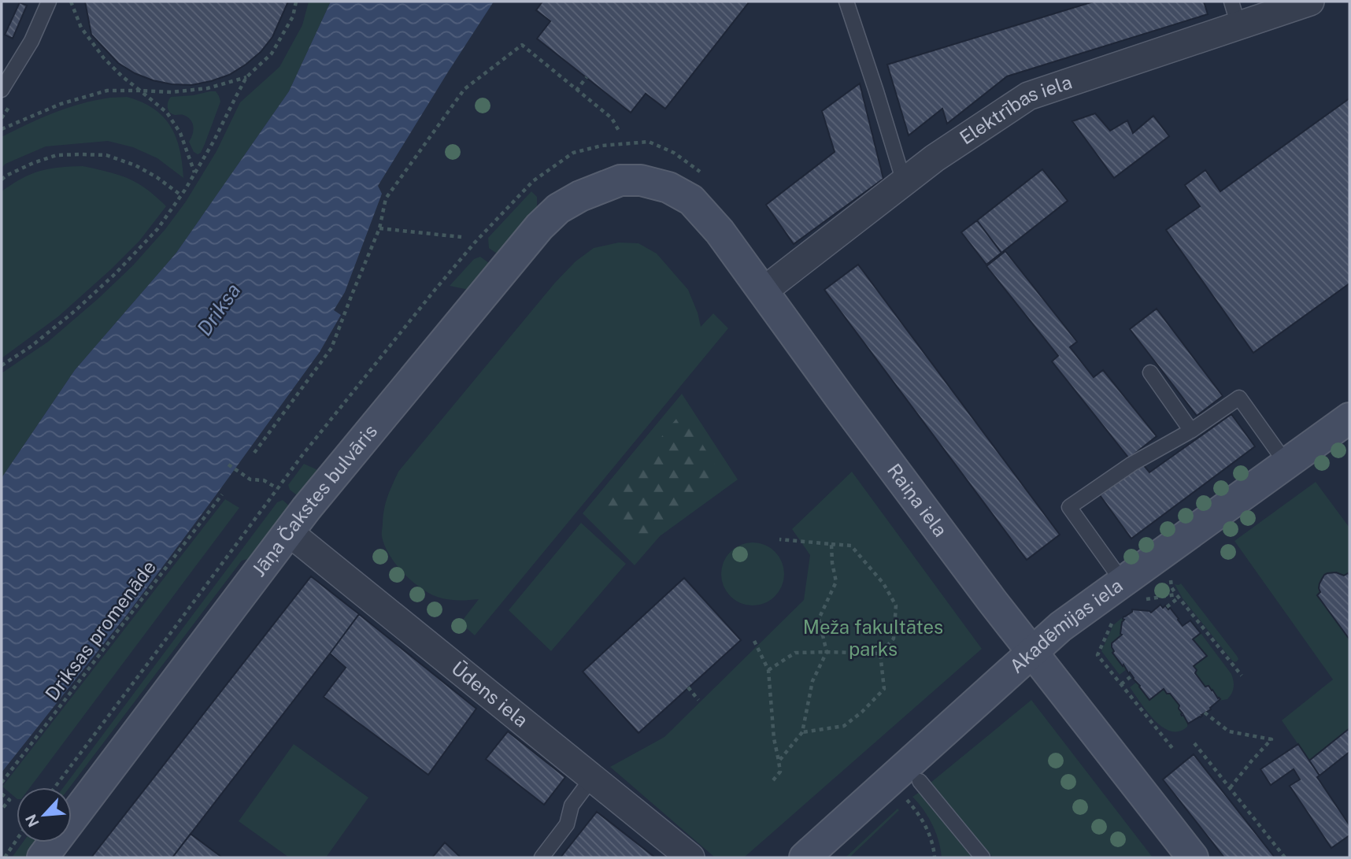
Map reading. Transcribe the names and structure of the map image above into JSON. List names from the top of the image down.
{
  "streets": {
    "street": [
      "Elektrības iela",
      "Jāņa Čakstes bulvāris",
      "Raiņa iela",
      "Akadēmijas iela",
      "Ūdens iela"
    ],
    "path": ["Driksas promenāde"]
  },
  "crossings": [
    ["Elektrības iela", "Raiņa iela"],
    ["Jāņa Čakstes bulvāris", "Raiņa iela"],
    ["Jāņa Čakstes bulvāris", "Ūdens iela"],
    ["Raiņa iela", "Akadēmijas iela"]
  ],
  "water": ["Driksa"],
  "parks": ["Meža fakultātes parks"],
  "north": "bottom left"
}
